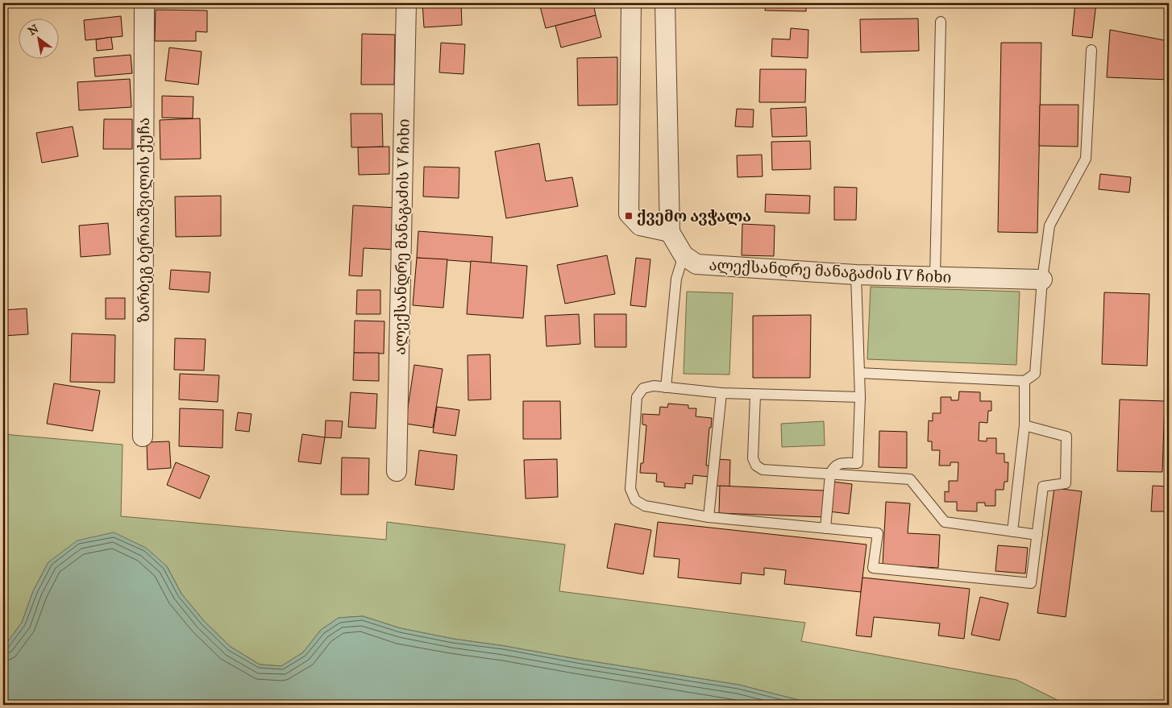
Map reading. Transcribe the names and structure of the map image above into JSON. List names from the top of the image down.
{
  "streets": {
    "street": ["ზარბეგ ბერიაშვილის ქუჩა", "ალექსანდრე მანაგაძის V ჩიხი", "ალექსანდრე მანაგაძის IV ჩიხი"]
  },
  "places": {
    "transit": ["ქვემო ავჭალა"]
  },
  "north": "top left"
}
